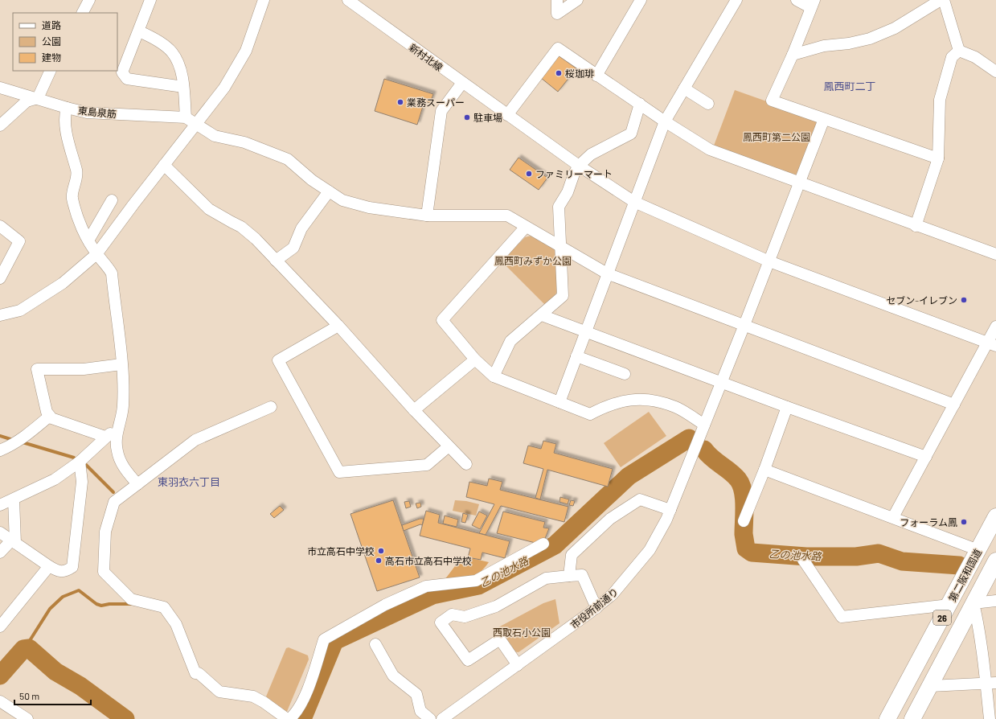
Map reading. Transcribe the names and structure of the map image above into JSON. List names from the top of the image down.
{
  "streets": {
    "highway": ["第二阪和国道", "26"],
    "street": ["新村北線", "東島泉筋", "市役所前通り"]
  },
  "crossings": [
    ["新村北線", "市役所前通り"],
    ["東島泉筋", "市役所前通り"]
  ],
  "districts": ["鳳西町二丁", "東羽衣六丁目"],
  "water": ["乙の池水路"],
  "parks": ["鳳西町第二公園", "鳳西町みずか公園", "西取石小公園"],
  "places": [
    "桜珈琲",
    "業務スーパー",
    "駐車場",
    "ファミリーマート",
    "セブン-イレブン",
    "フォーラム鳳",
    "市立高石中学校",
    "高石市立高石中学校"
  ],
  "legend": ["道路", "公園", "建物"],
  "scale_bar": "50 m"
}
